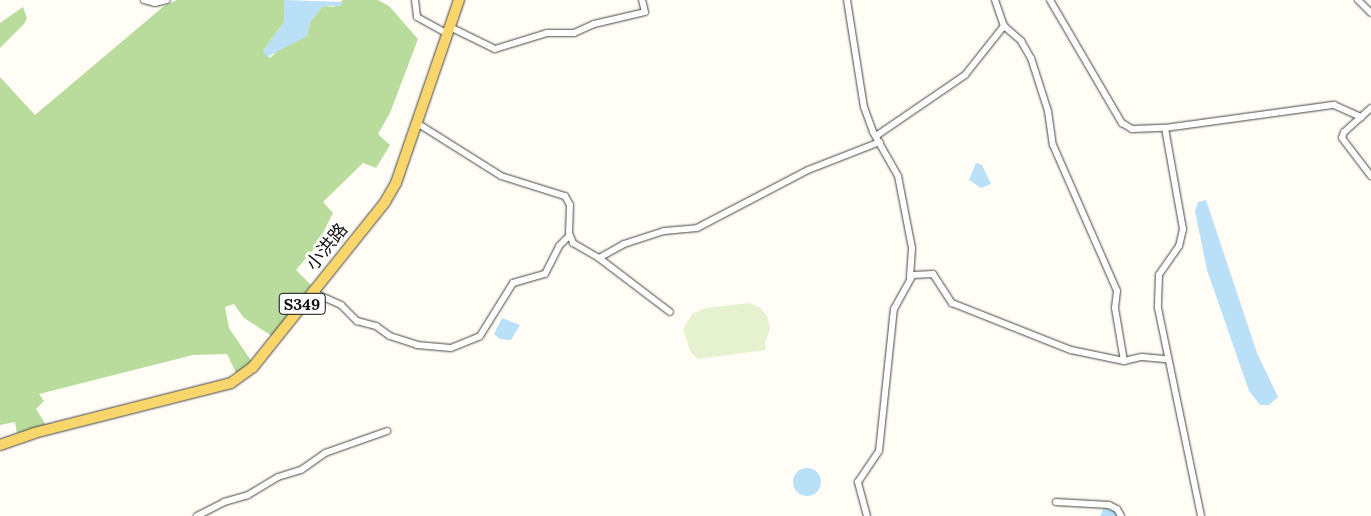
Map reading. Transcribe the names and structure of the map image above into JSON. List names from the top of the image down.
{
  "streets": {
    "main road": ["小洪路", "S349"]
  }
}
